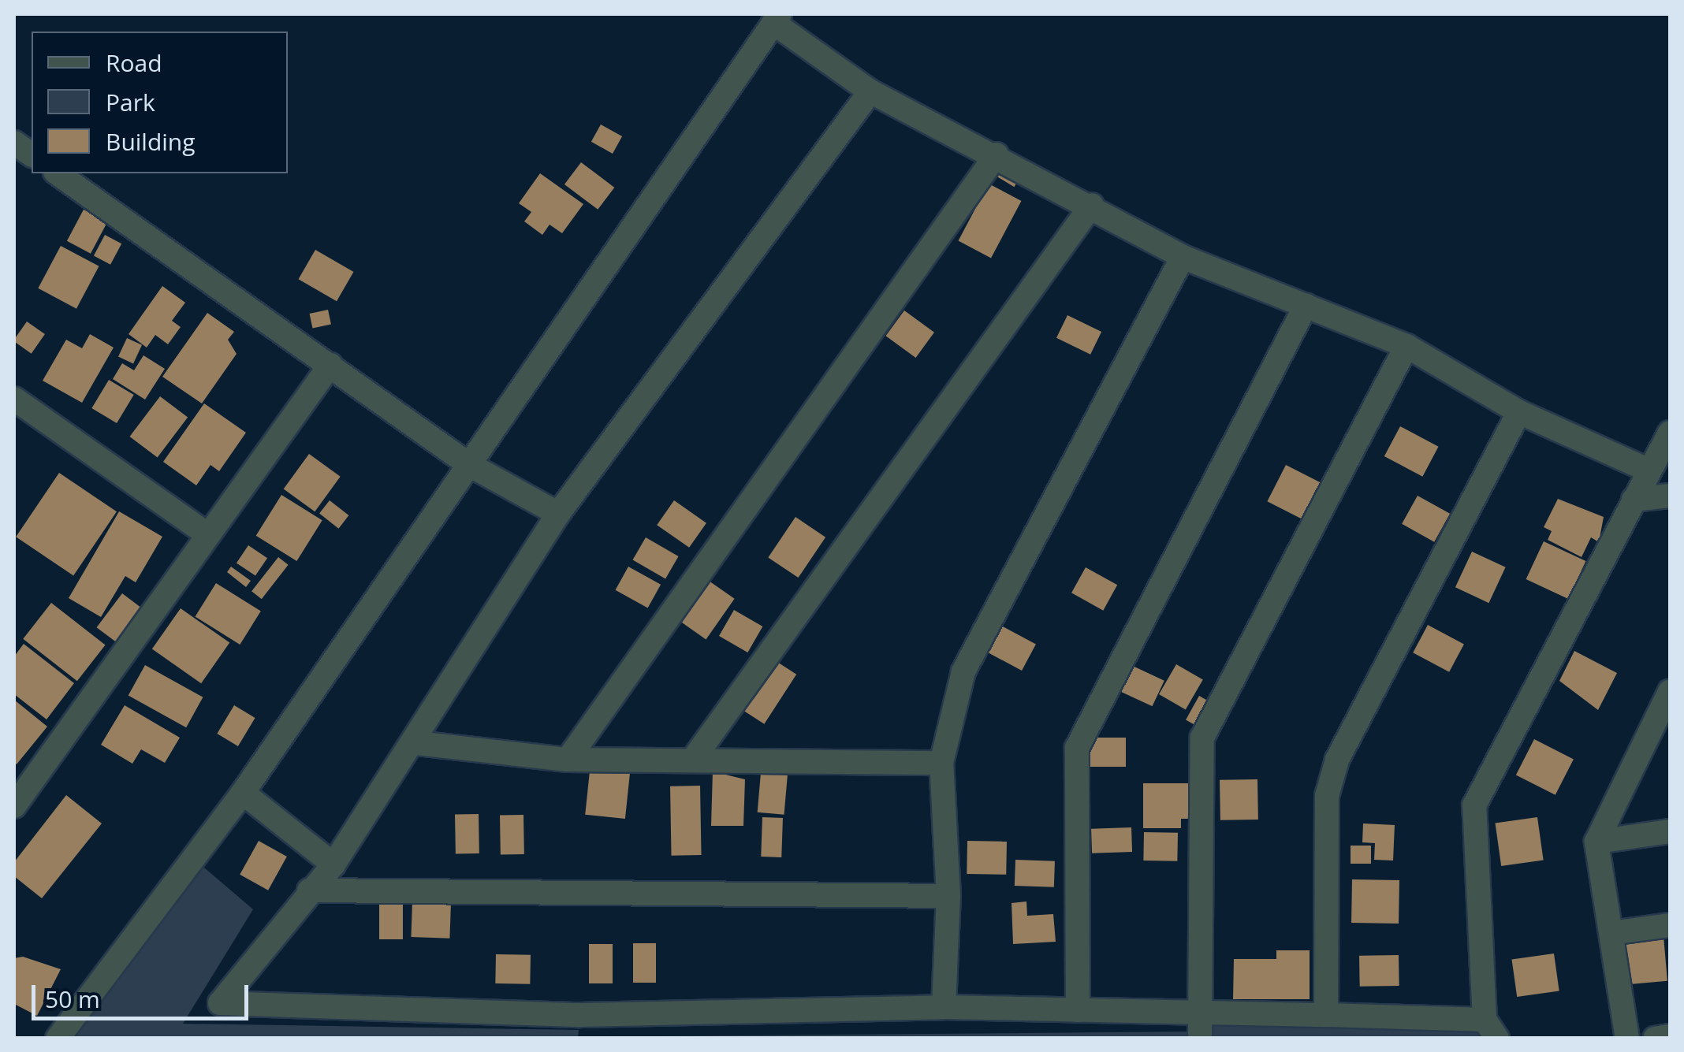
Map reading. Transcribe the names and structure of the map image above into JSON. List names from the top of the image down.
{
  "legend": ["Road", "Park", "Building"],
  "scale_bar": "50 m"
}
